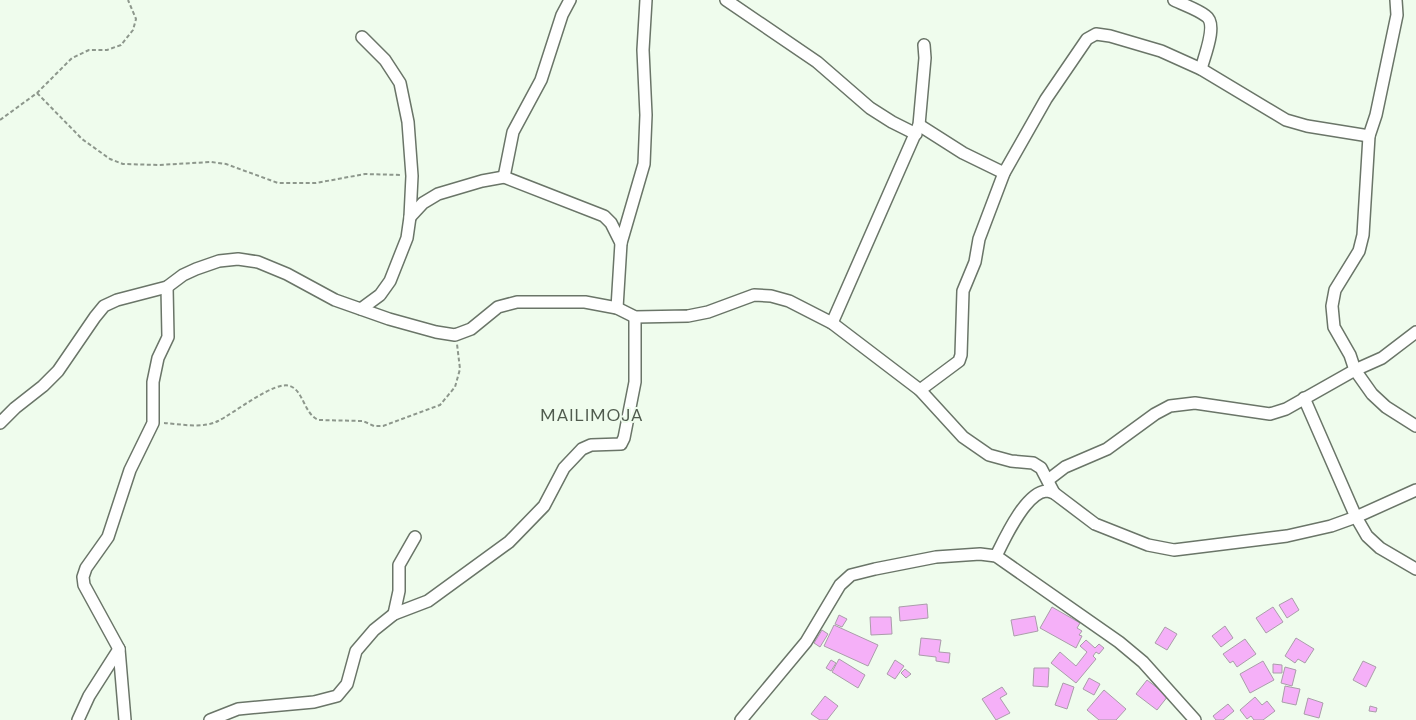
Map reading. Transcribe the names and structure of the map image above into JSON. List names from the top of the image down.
{
  "districts": ["MAILIMOJA"]
}
